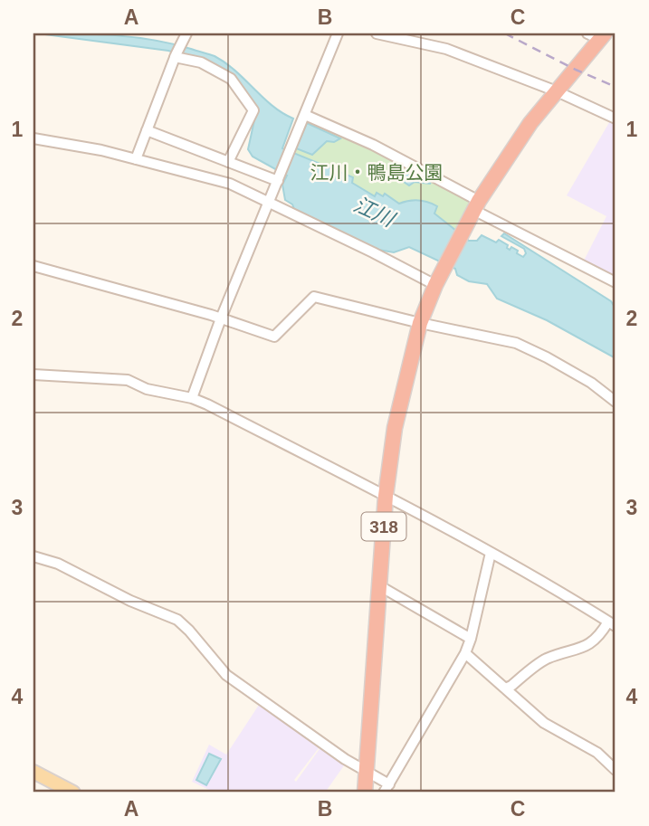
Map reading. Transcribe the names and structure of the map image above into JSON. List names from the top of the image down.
{
  "streets": {
    "highway": ["318"]
  },
  "water": ["江川"],
  "parks": ["江川・鴨島公園"],
  "grid": {
    "columns": ["A", "B", "C"],
    "rows": [
      "1",
      "2",
      "3",
      "4"
    ]
  }
}
